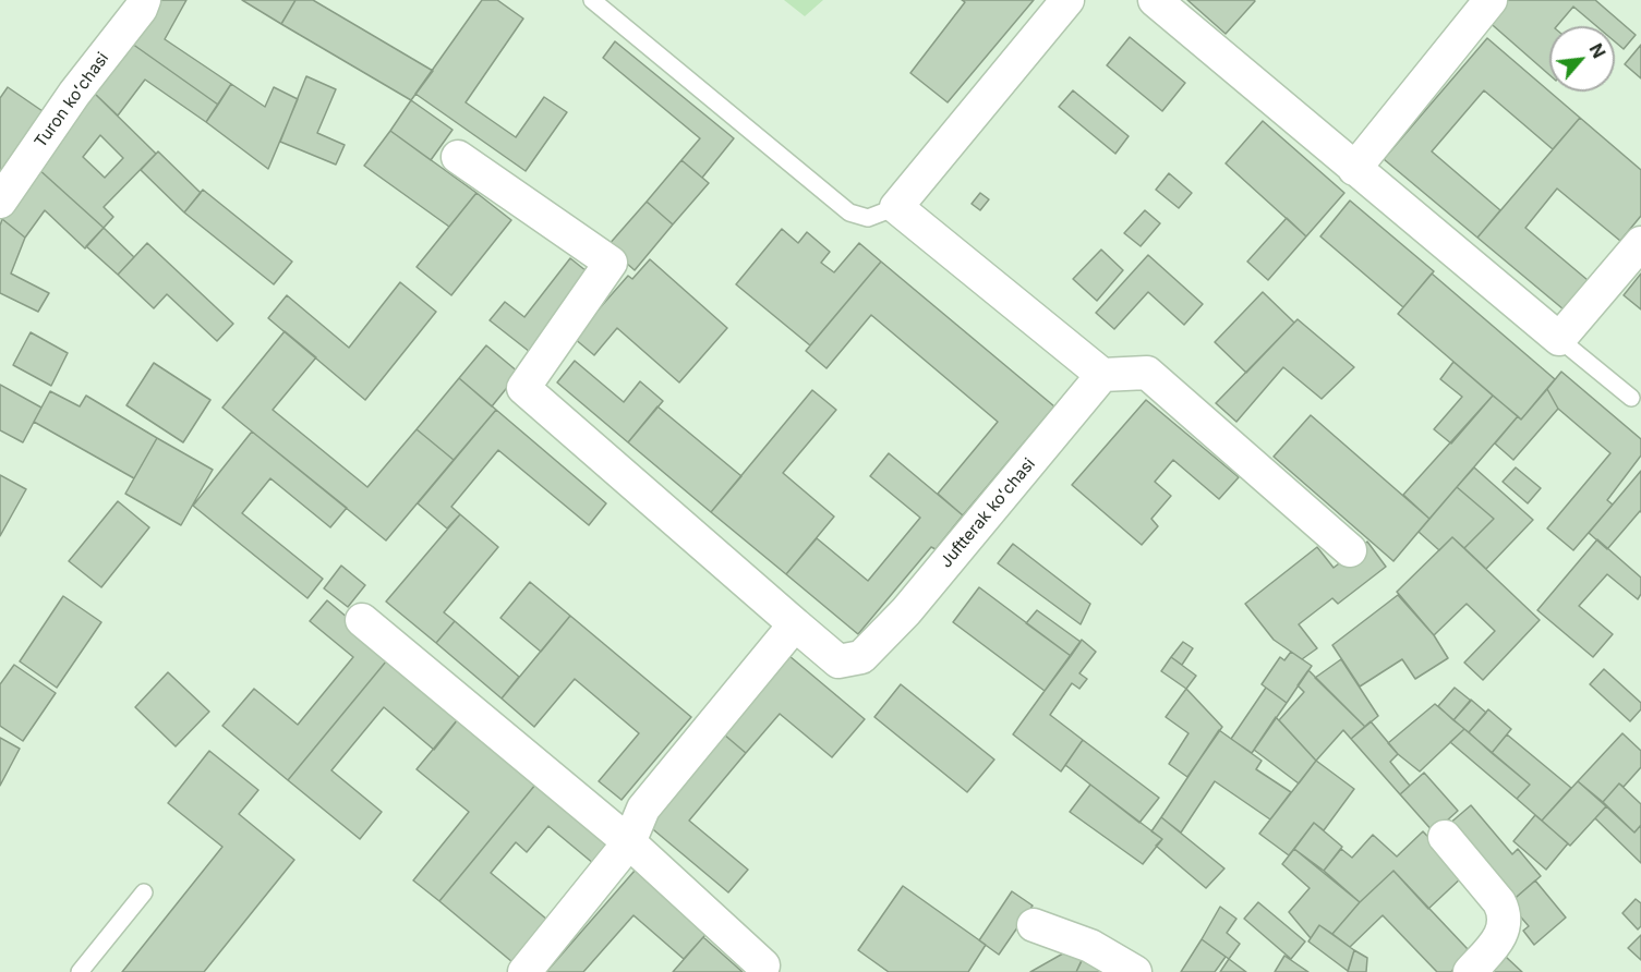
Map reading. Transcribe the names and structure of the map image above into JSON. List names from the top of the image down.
{
  "streets": {
    "street": ["Turon koʻchasi", "Juftterak koʻchasi"]
  },
  "north": "top right"
}
